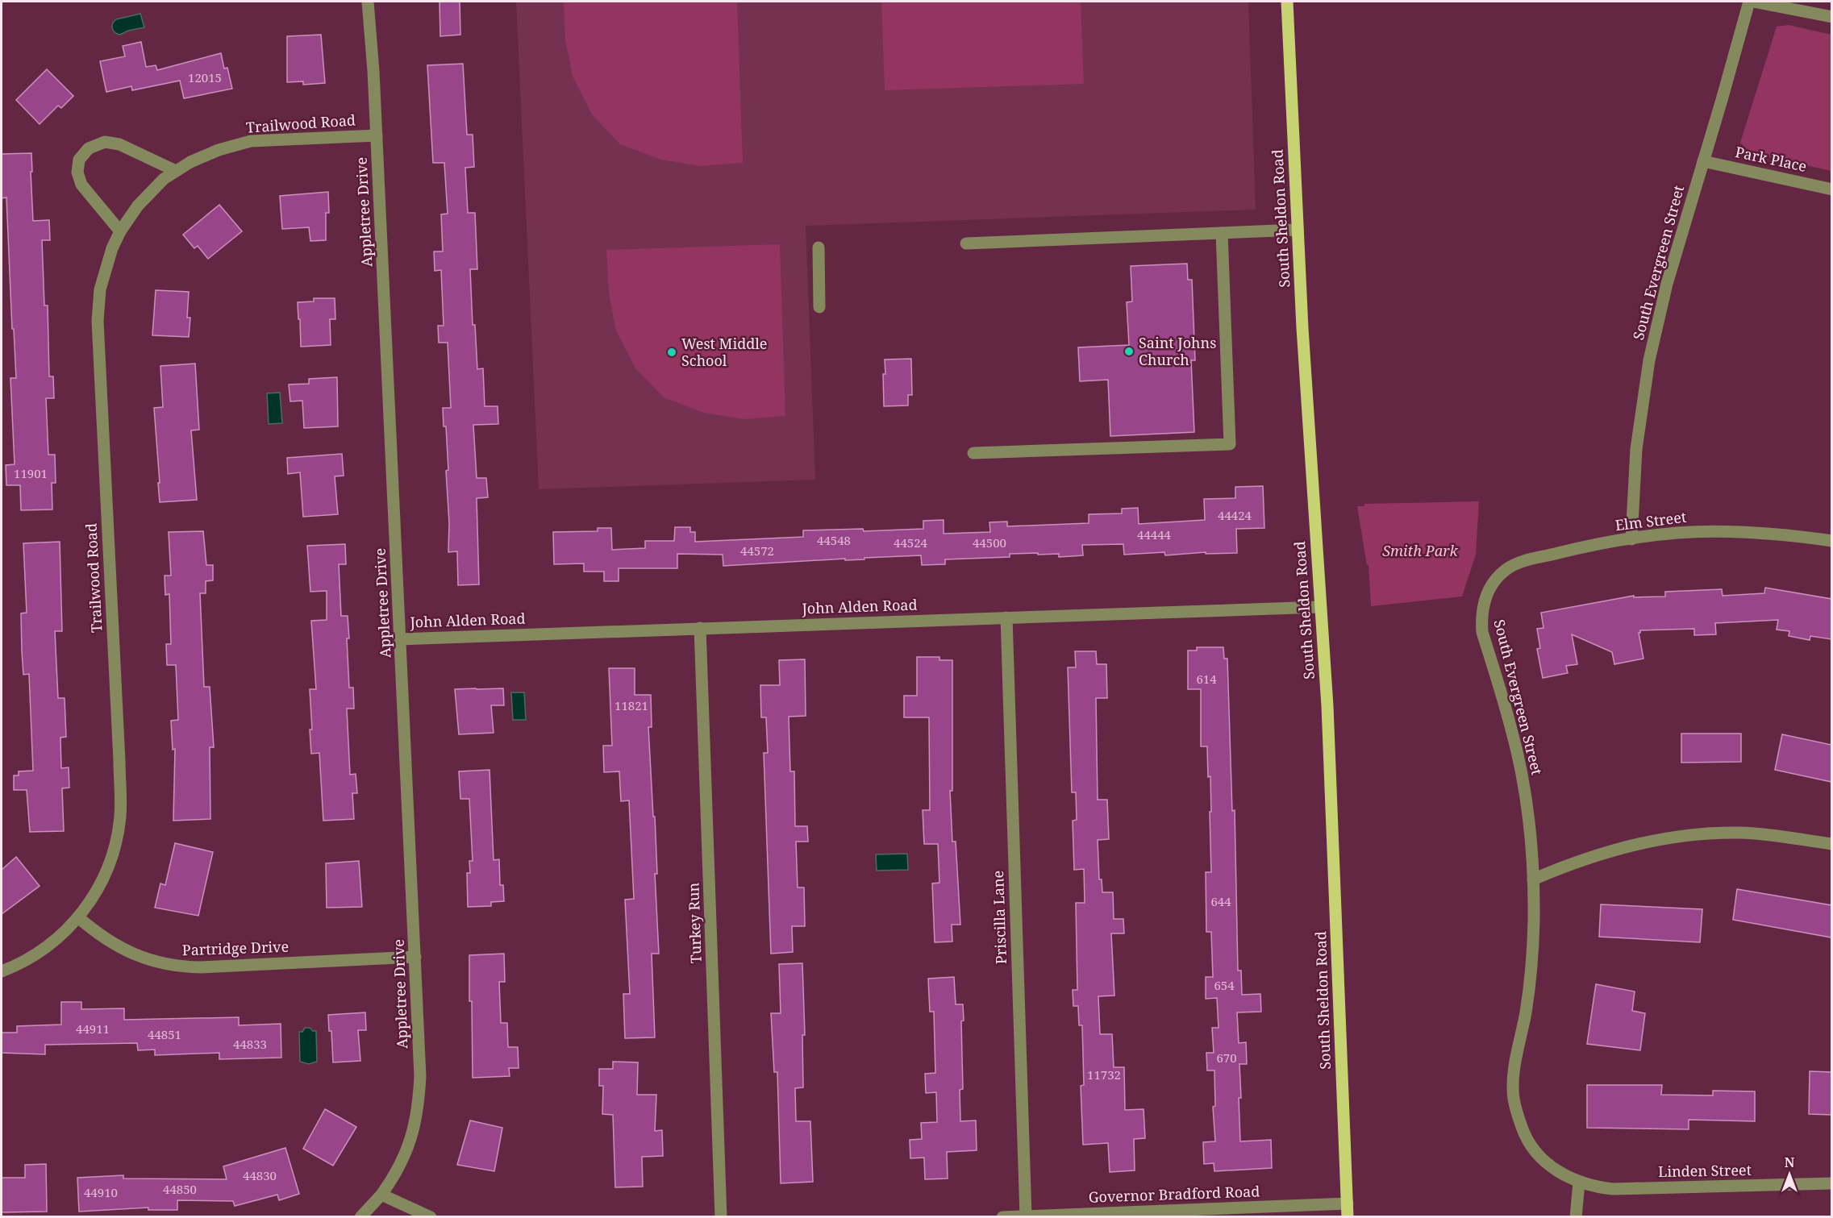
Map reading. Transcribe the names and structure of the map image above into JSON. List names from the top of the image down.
{
  "streets": {
    "main road": ["South Sheldon Road"],
    "street": [
      "Trailwood Road",
      "Park Place",
      "Appletree Drive",
      "South Evergreen Street",
      "Elm Street",
      "John Alden Road",
      "Priscilla Lane",
      "Turkey Run",
      "Partridge Drive",
      "Linden Street",
      "Governor Bradford Road"
    ]
  },
  "crossings": [
    ["Trailwood Road", "Appletree Drive"],
    ["Trailwood Road", "Partridge Drive"],
    ["Park Place", "South Evergreen Street"],
    ["Appletree Drive", "John Alden Road"],
    ["Appletree Drive", "Partridge Drive"],
    ["South Sheldon Road", "John Alden Road"],
    ["South Sheldon Road", "Governor Bradford Road"],
    ["South Evergreen Street", "Elm Street"],
    ["South Evergreen Street", "Linden Street"],
    ["John Alden Road", "Priscilla Lane"],
    ["John Alden Road", "Turkey Run"],
    ["Priscilla Lane", "Governor Bradford Road"]
  ],
  "parks": ["Smith Park"],
  "places": ["Saint Johns Church", "West Middle School"],
  "house_numbers": [
    "12015",
    "11901",
    "44424",
    "44444",
    "44548",
    "44524",
    "44500",
    "44572",
    "614",
    "11821",
    "644",
    "654",
    "44911",
    "44851",
    "44833",
    "670",
    "11732",
    "44830",
    "44850",
    "44910"
  ],
  "north": "top"
}
